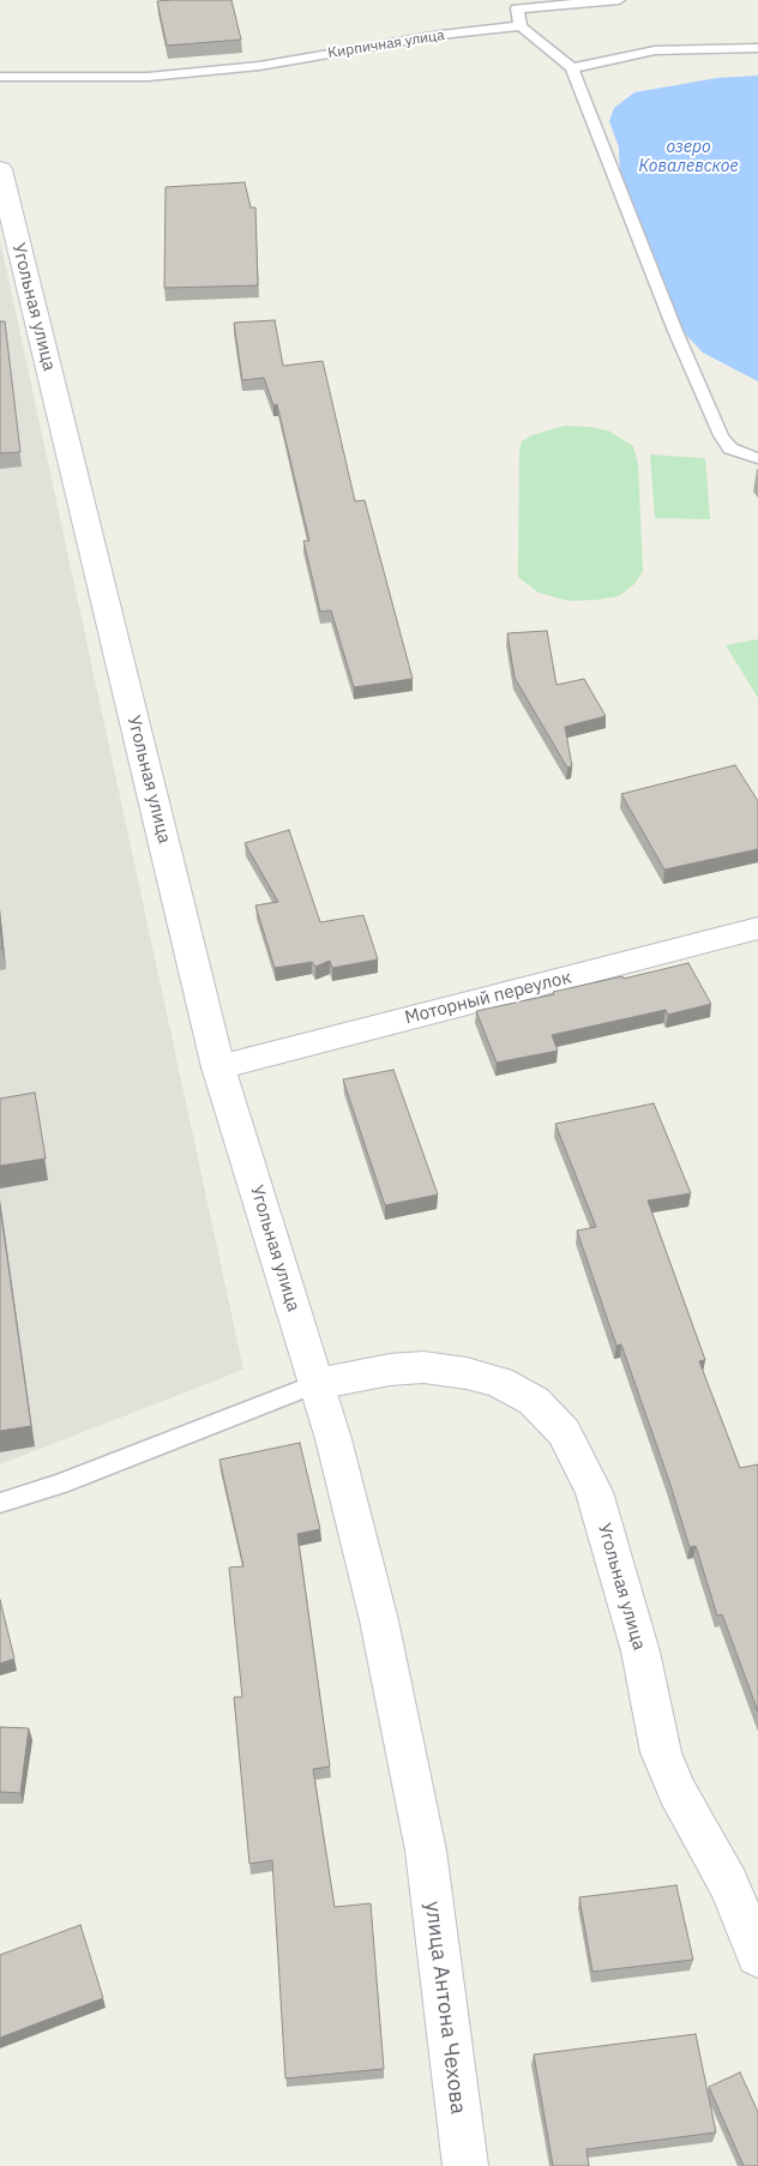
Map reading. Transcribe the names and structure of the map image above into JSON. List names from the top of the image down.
{
  "streets": {
    "street": ["Угольная улица", "Моторный переулок", "улица Антона Чехова"],
    "lane": ["Кирпичная улица"]
  },
  "crossings": [
    ["Угольная улица", "Моторный переулок"],
    ["Угольная улица", "улица Антона Чехова"]
  ],
  "water": ["озеро Ковалевское"]
}
